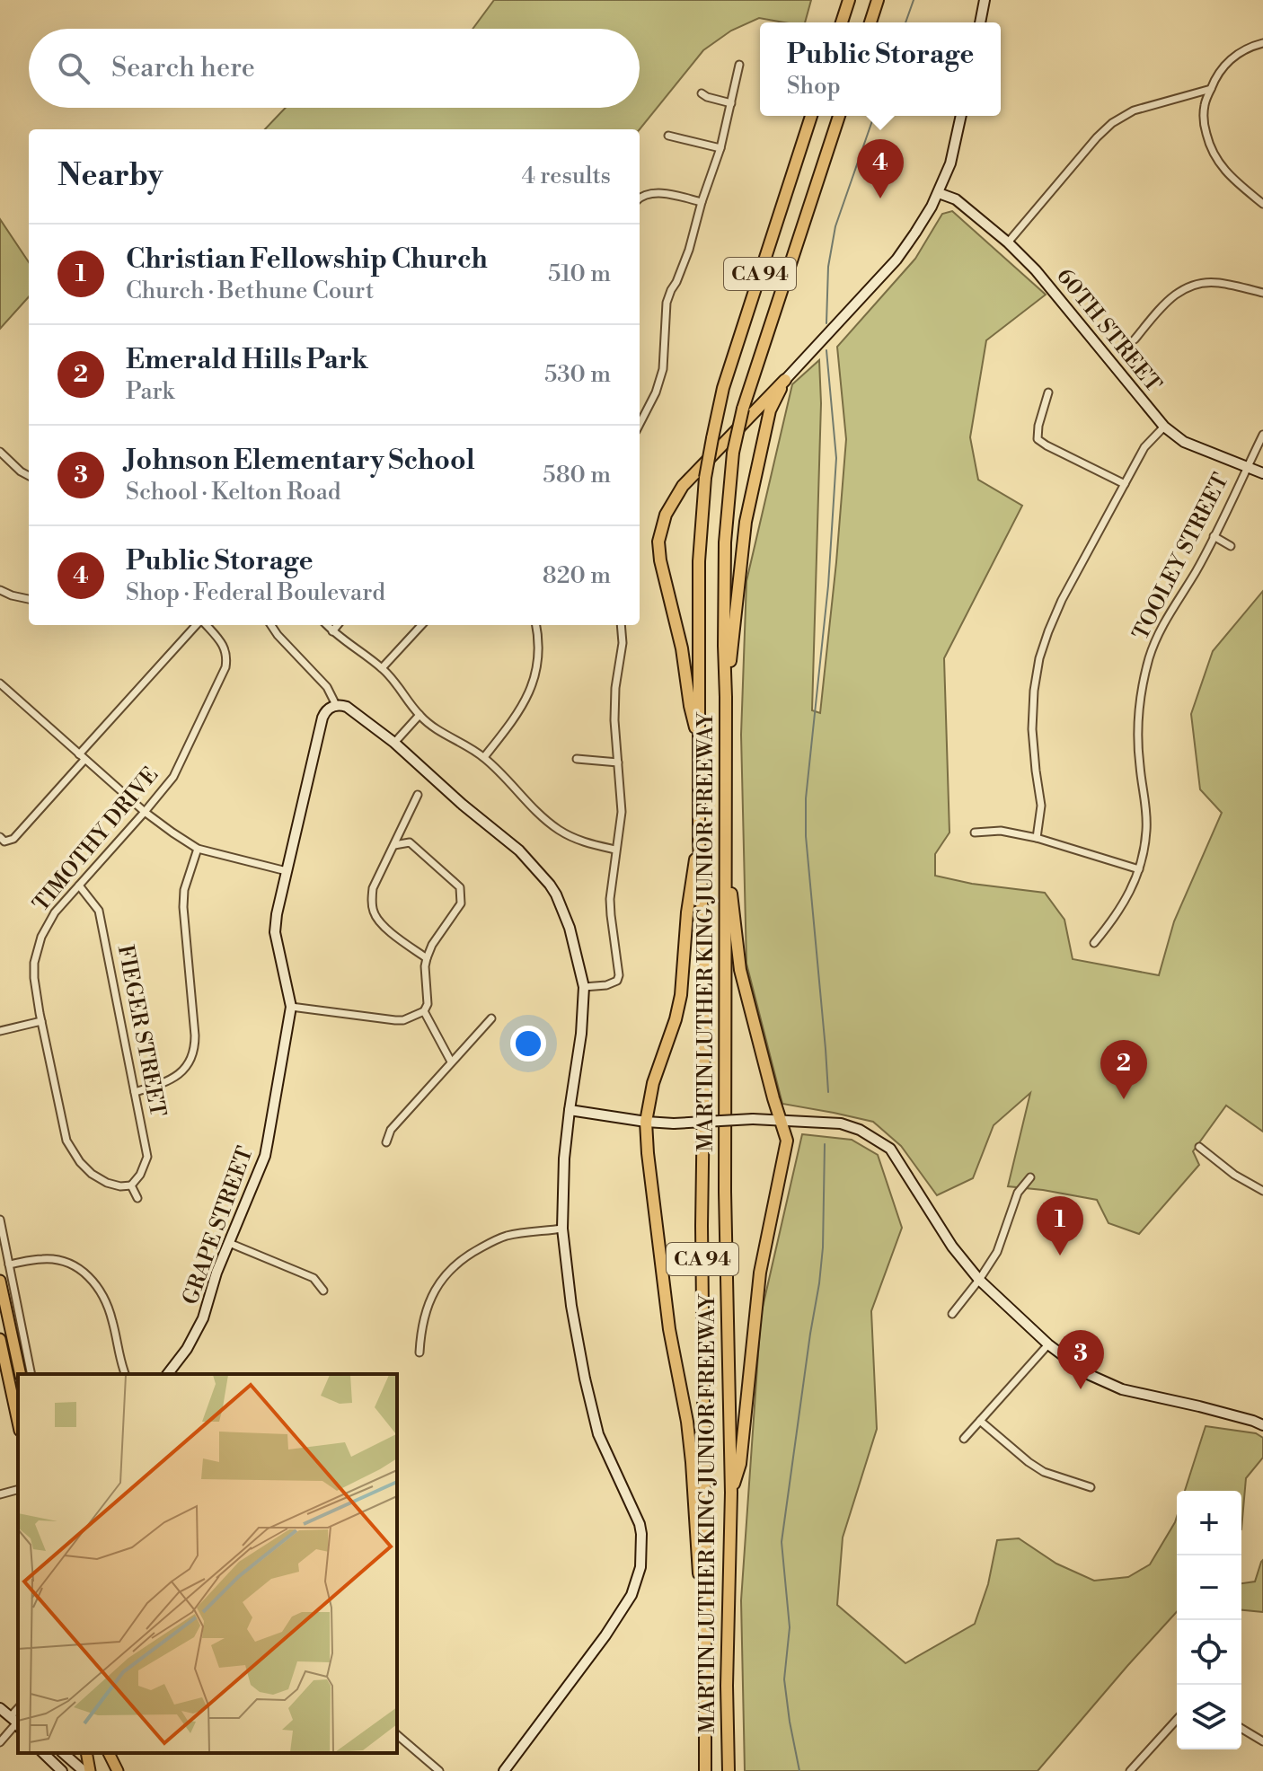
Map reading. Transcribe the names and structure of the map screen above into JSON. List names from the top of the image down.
{
  "streets": {
    "highway": ["CA 94", "MARTIN LUTHER KING JUNIOR FREEWAY"],
    "street": [
      "60TH STREET",
      "TOOLEY STREET",
      "TIMOTHY DRIVE",
      "FIEGER STREET",
      "GRAPE STREET"
    ]
  },
  "crossings": [
    ["60TH STREET", "TOOLEY STREET"],
    ["TIMOTHY DRIVE", "FIEGER STREET"]
  ],
  "page": {
    "popup": ["Public Storage", "Shop"],
    "search": "Search here",
    "heading": ["Nearby", "4 results"],
    "pins": [
      "4",
      "2",
      "1",
      "3"
    ],
    "list": [
      {
        "mark": "1",
        "name": "Christian Fellowship Church",
        "note": "Church · Bethune Court",
        "value": "510 m"
      },
      {
        "mark": "2",
        "name": "Emerald Hills Park",
        "note": "Park",
        "value": "530 m"
      },
      {
        "mark": "3",
        "name": "Johnson Elementary School",
        "note": "School · Kelton Road",
        "value": "580 m"
      },
      {
        "mark": "4",
        "name": "Public Storage",
        "note": "Shop · Federal Boulevard",
        "value": "820 m"
      }
    ],
    "map_buttons": ["+", "−"]
  }
}
